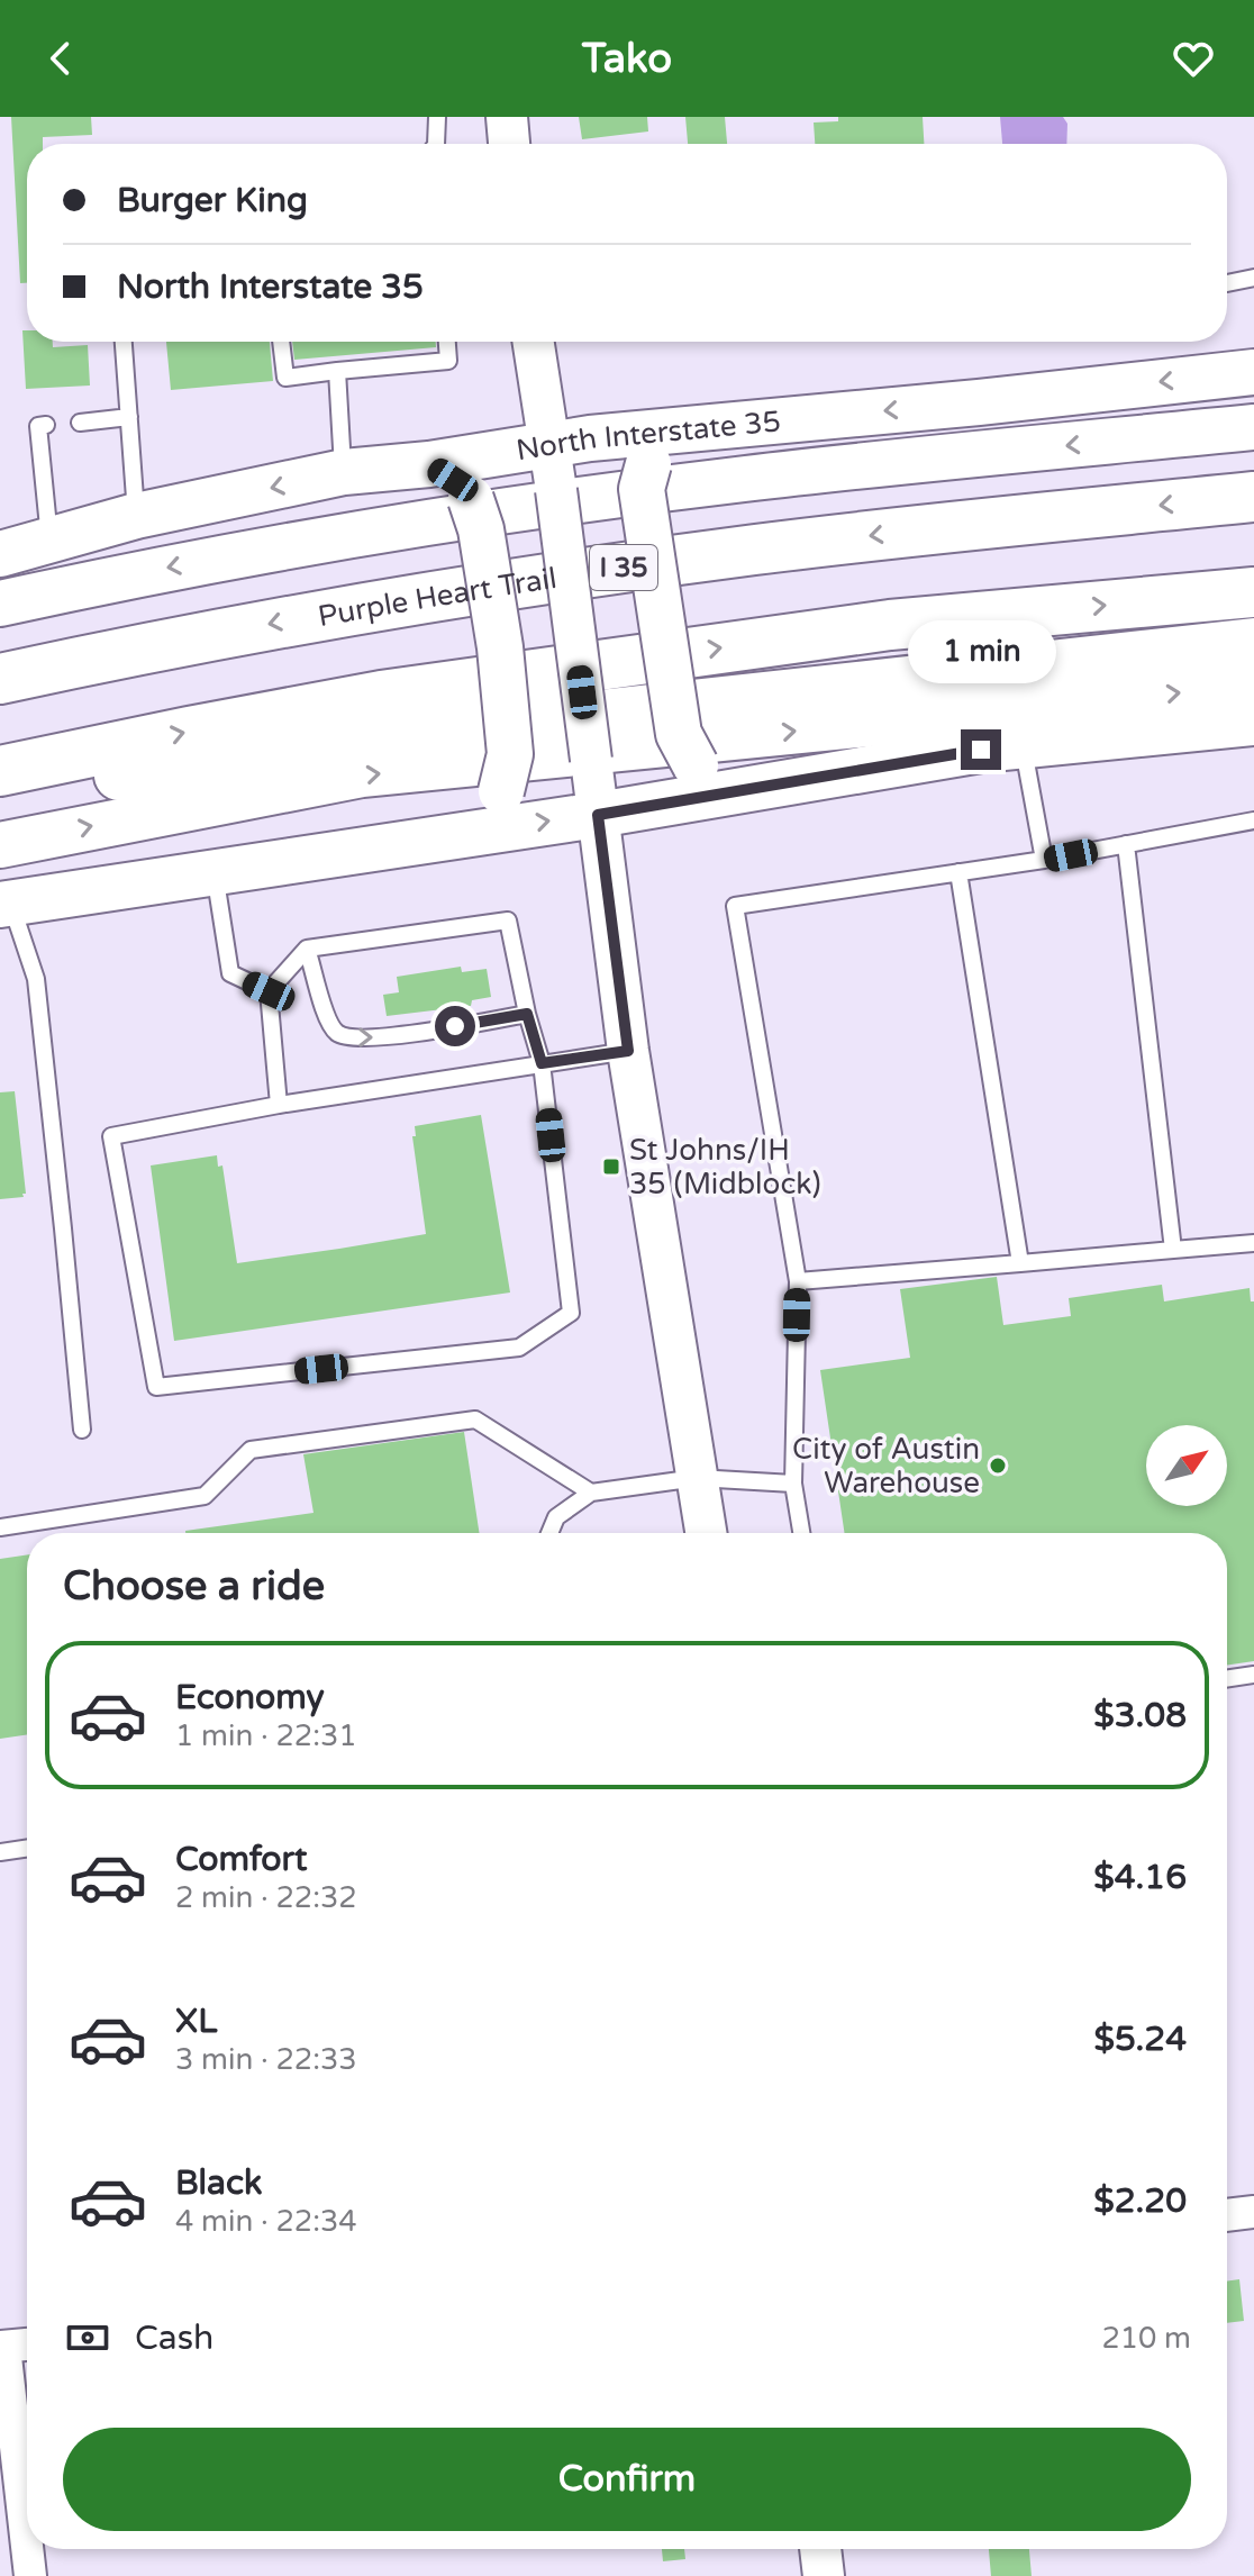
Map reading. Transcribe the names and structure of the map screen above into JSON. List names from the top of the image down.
{
  "streets": {
    "highway": ["I 35", "Purple Heart Trail"],
    "main road": ["North Interstate 35"]
  },
  "places": {
    "transit": ["St Johns/IH 35 (Midblock)"],
    "other": ["City of Austin Warehouse"]
  },
  "north": "top right",
  "page": {
    "header": "Tako",
    "banner": ["Burger King", "North Interstate 35"],
    "bubble": "1 min",
    "heading": "Choose a ride",
    "list": [
      {
        "name": "Economy",
        "note": "1 min · 22:31",
        "value": "$3.08"
      },
      {
        "name": "Comfort",
        "note": "2 min · 22:32",
        "value": "$4.16"
      },
      {
        "name": "XL",
        "note": "3 min · 22:33",
        "value": "$5.24"
      },
      {
        "name": "Black",
        "note": "4 min · 22:34",
        "value": "$2.20"
      }
    ],
    "pay": ["Cash", "210 m"],
    "buttons": "Confirm"
  }
}
